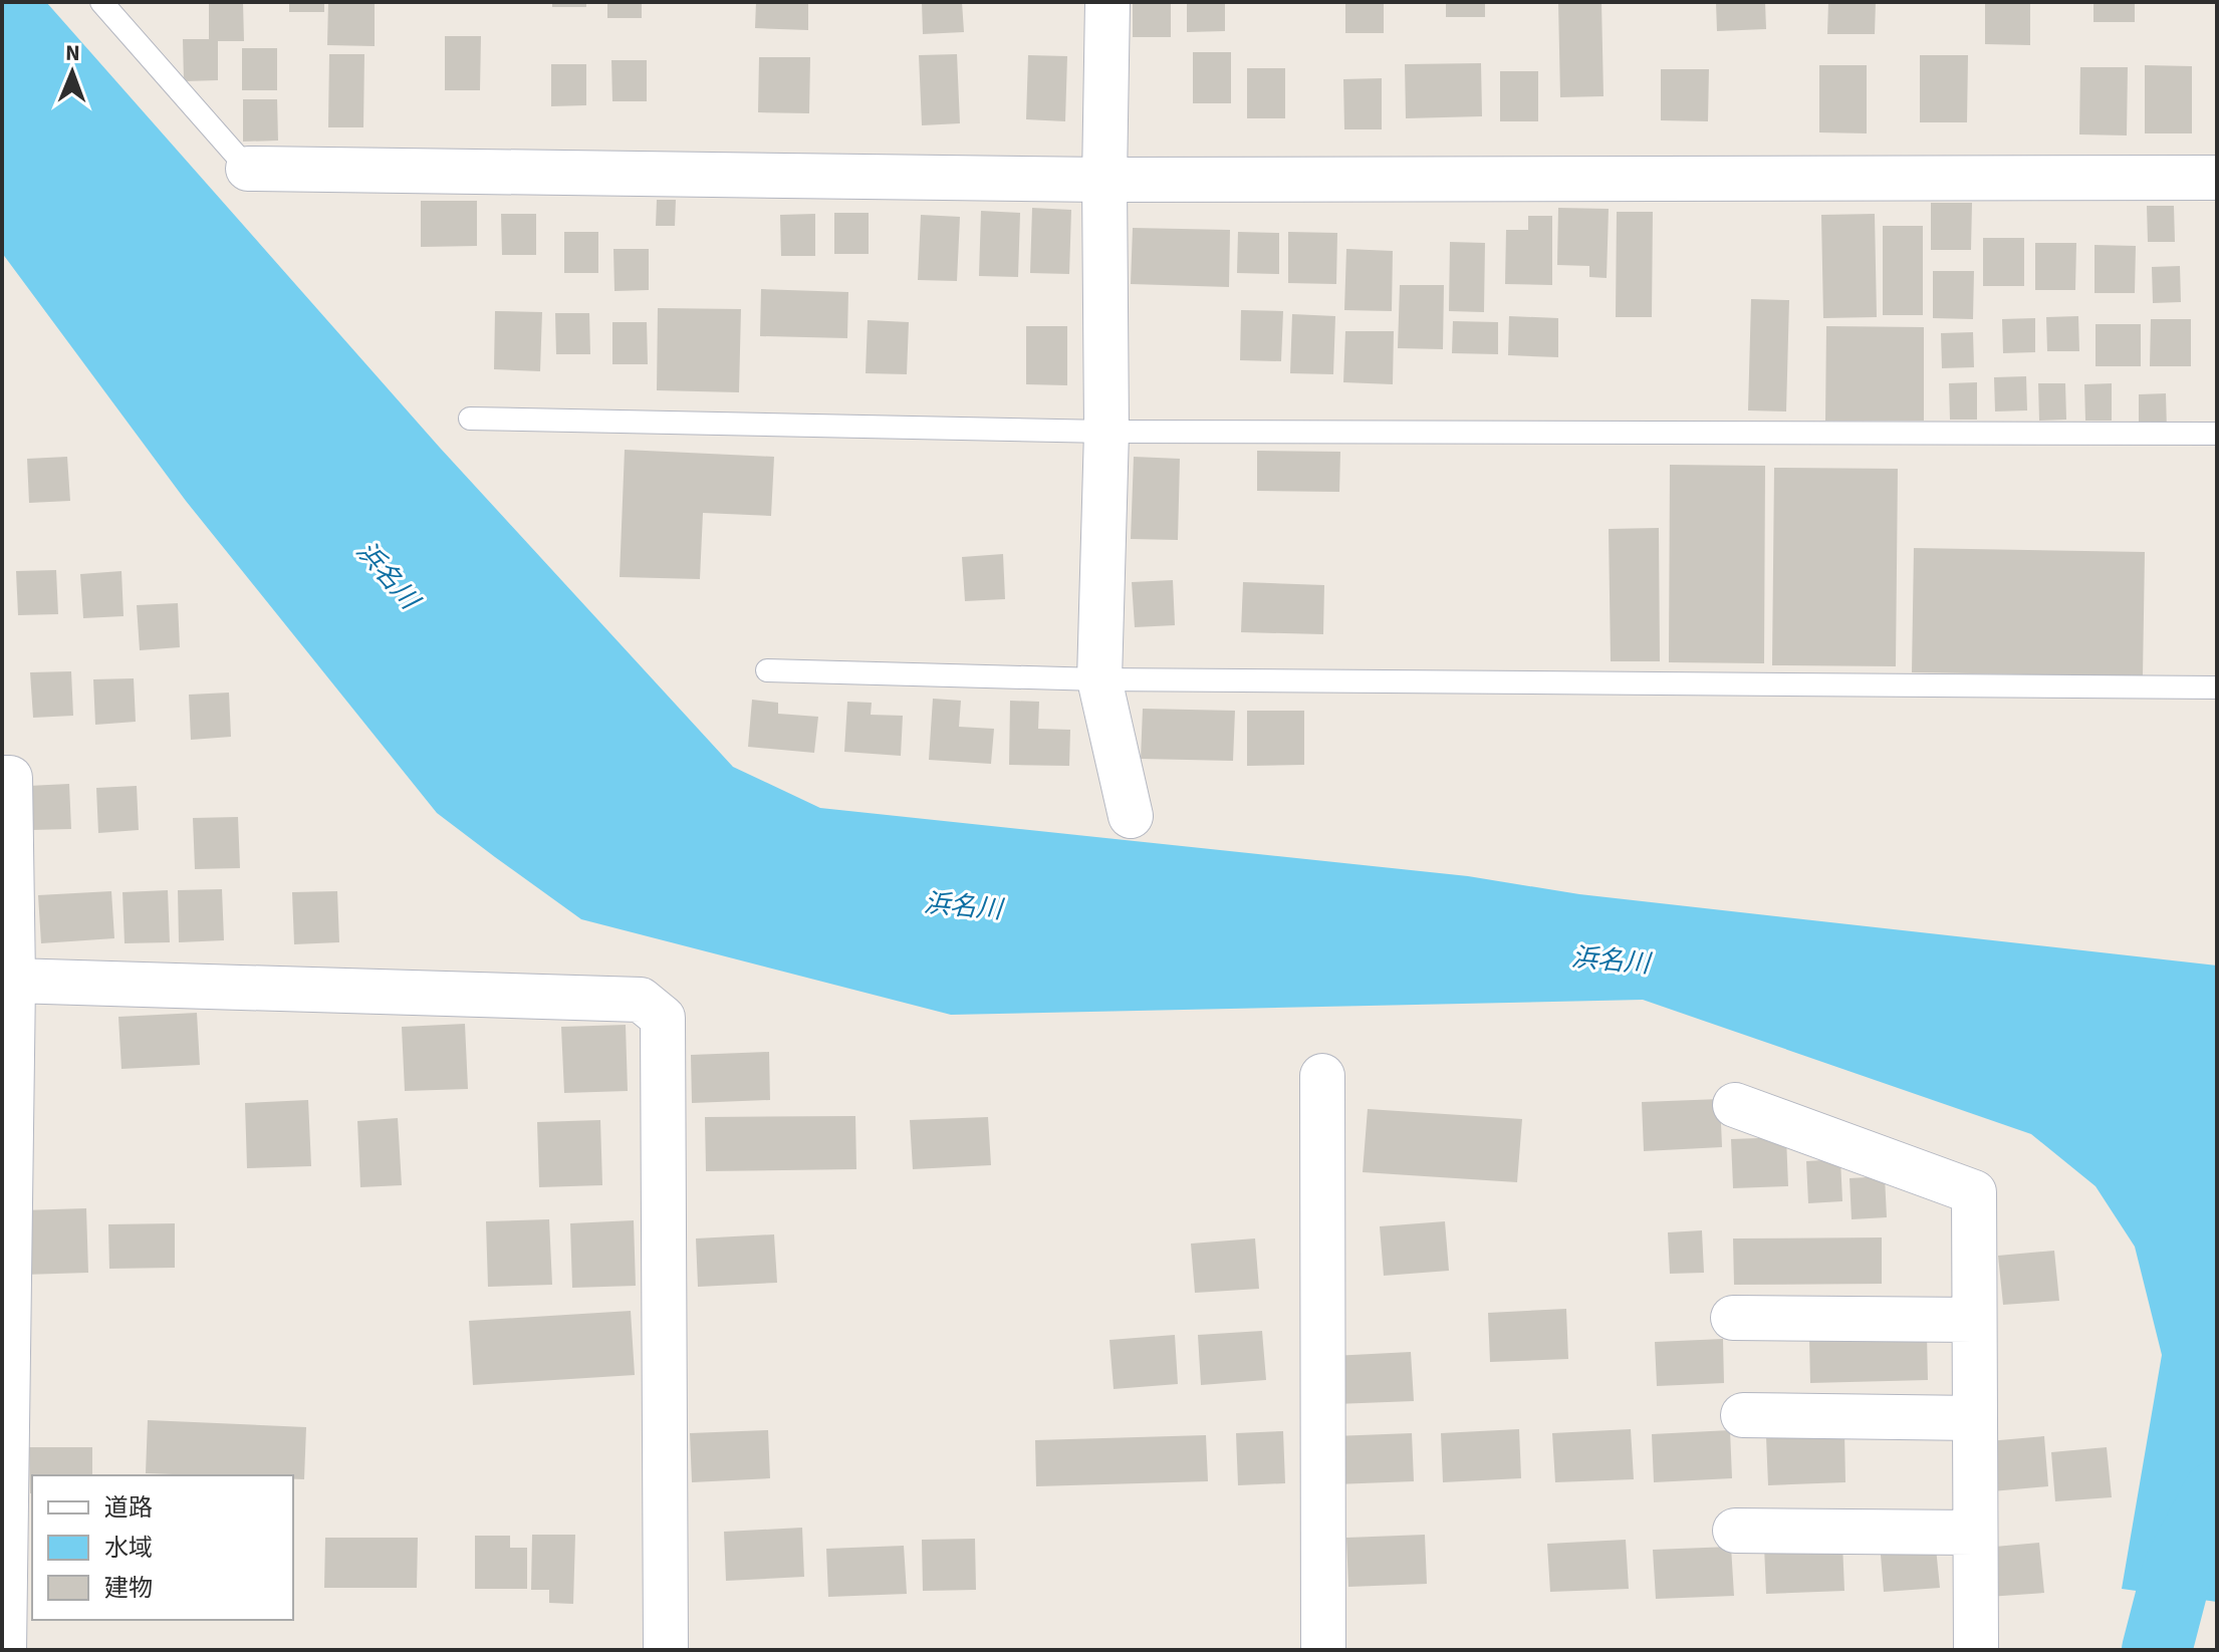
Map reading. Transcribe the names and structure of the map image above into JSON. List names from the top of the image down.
{
  "water": ["浜名川"],
  "legend": ["道路", "水域", "建物"],
  "north": "top"
}
